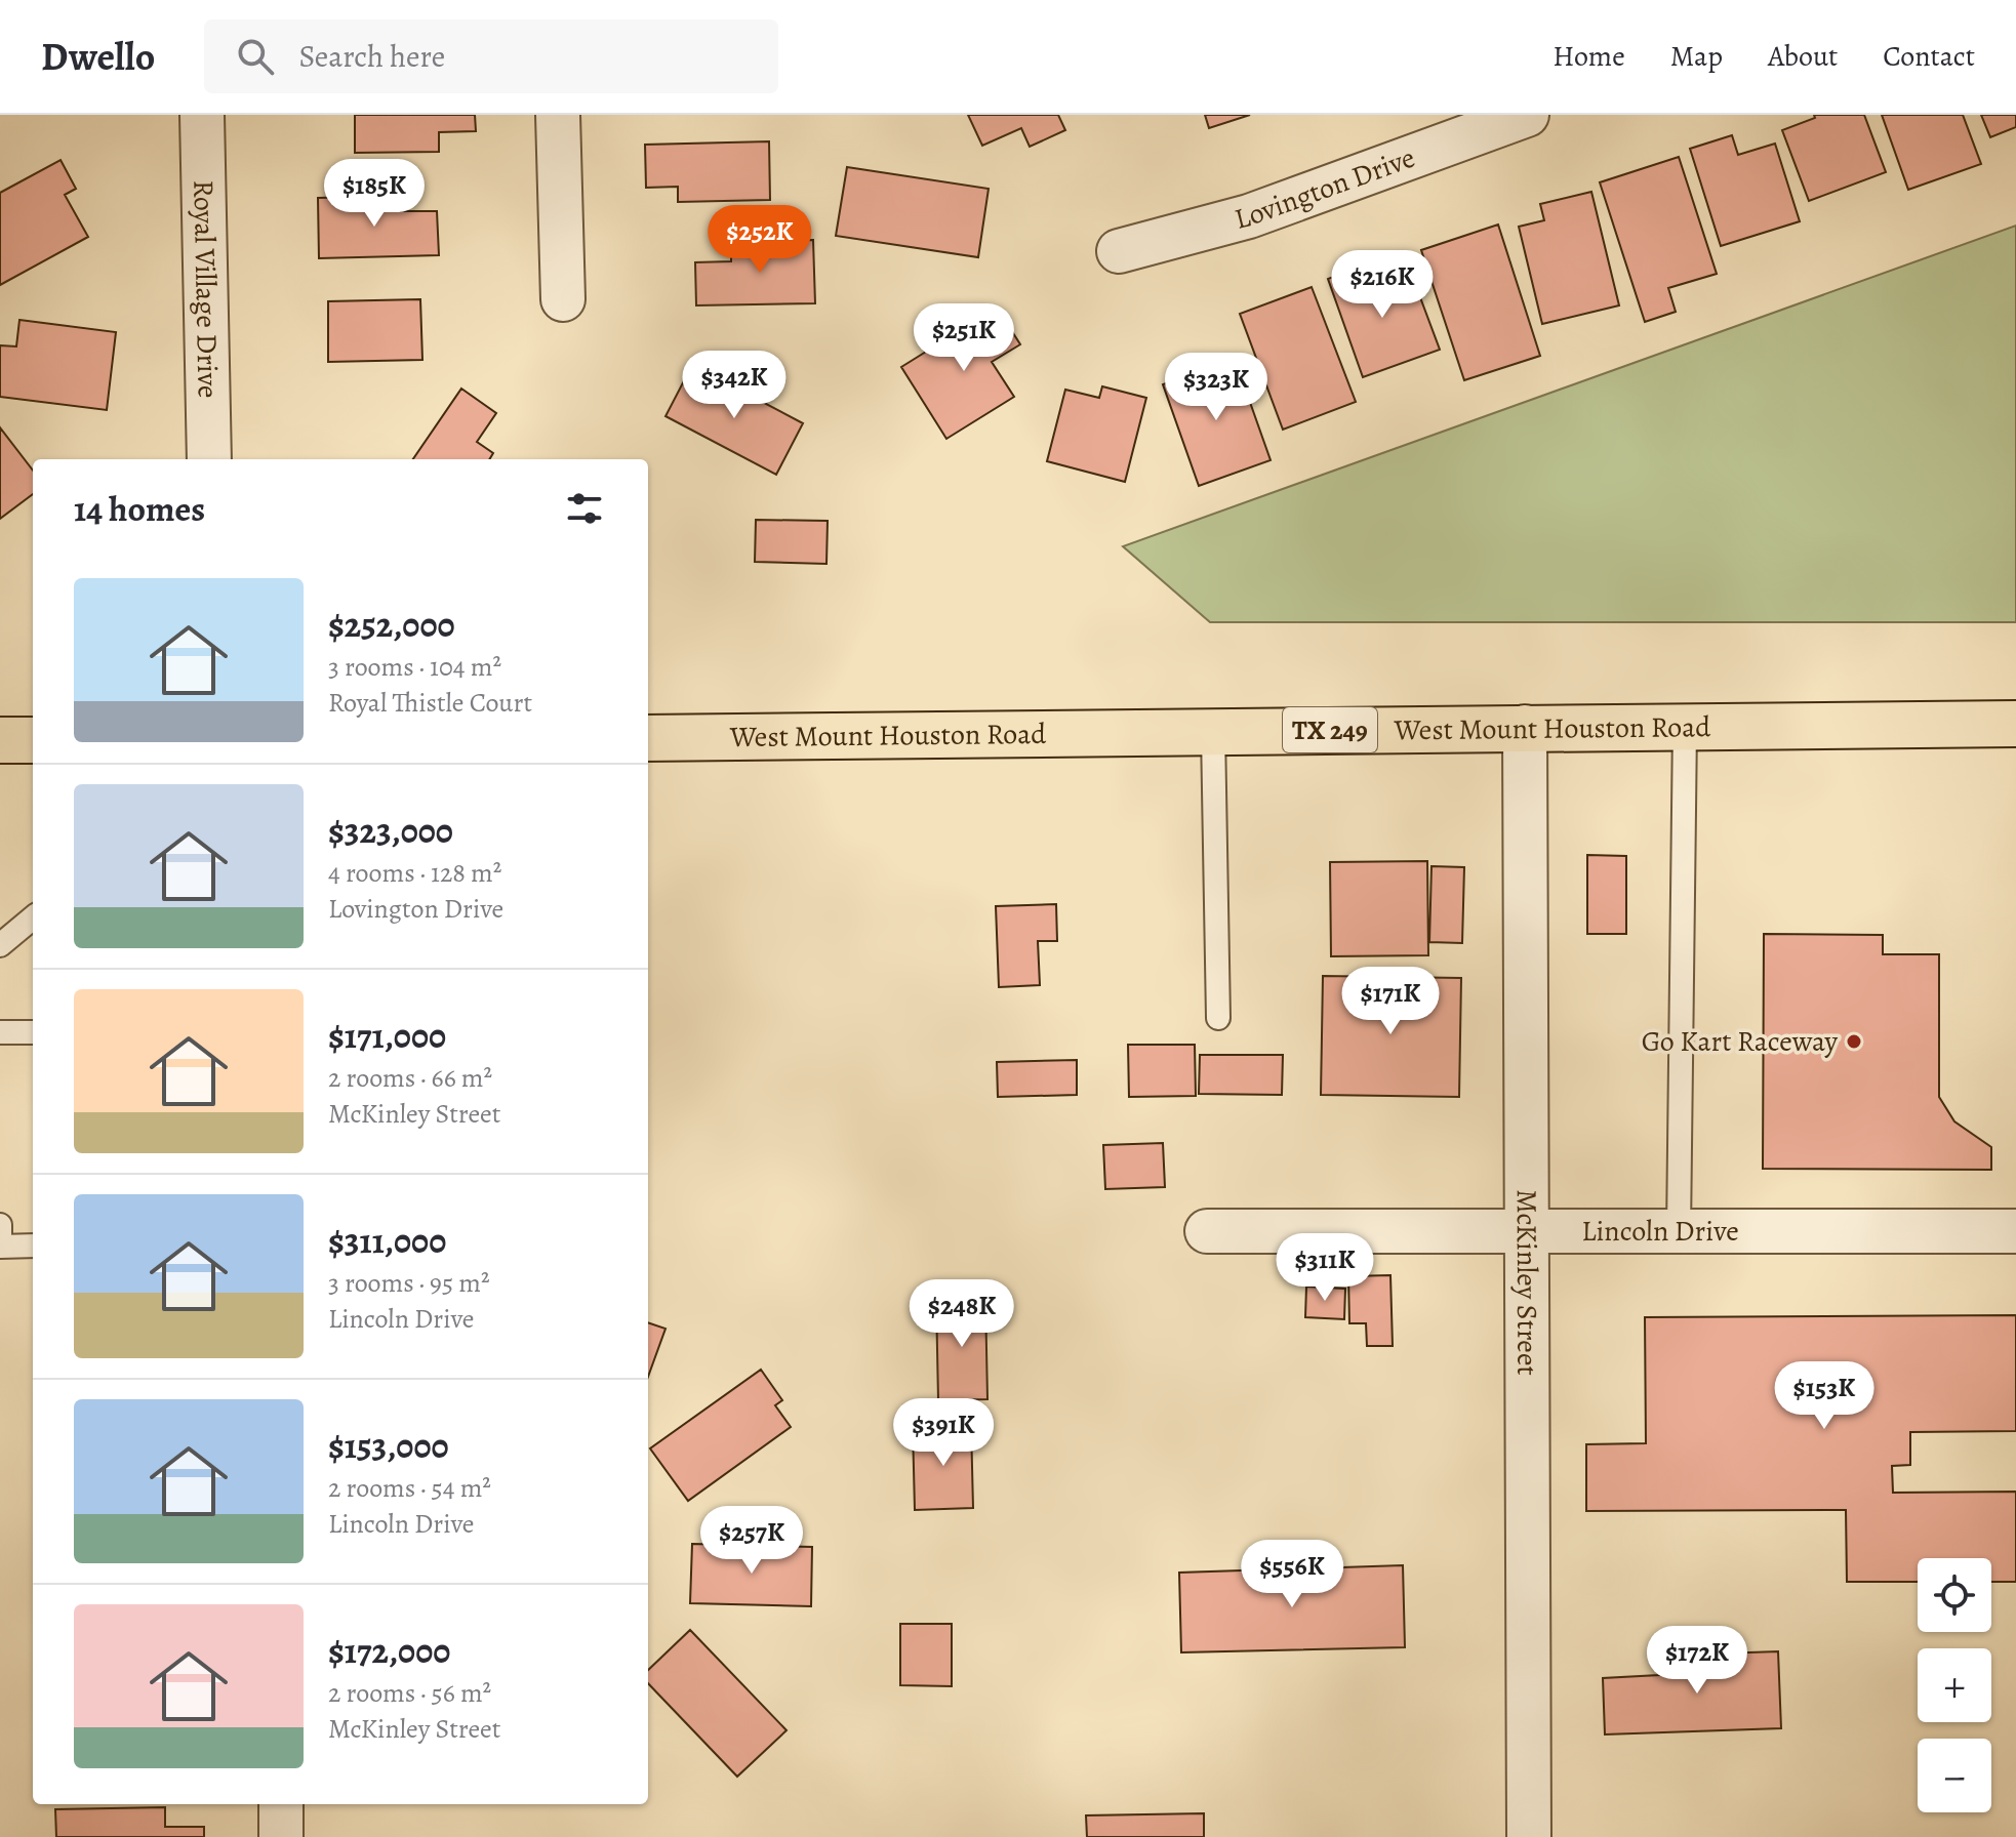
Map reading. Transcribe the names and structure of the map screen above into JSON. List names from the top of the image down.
{
  "streets": {
    "main road": ["West Mount Houston Road", "TX 249"],
    "street": [
      "Lovington Drive",
      "Royal Village Drive",
      "Lincoln Drive",
      "McKinley Street"
    ]
  },
  "crossings": [
    ["West Mount Houston Road", "McKinley Street"],
    ["Lincoln Drive", "McKinley Street"]
  ],
  "places": ["Go Kart Raceway"],
  "page": {
    "header": "Dwello",
    "search": "Search here",
    "nav": [
      "Home",
      "Map",
      "About",
      "Contact"
    ],
    "price": [
      "$185K",
      "$252K",
      "$216K",
      "$251K",
      "$342K",
      "$323K",
      "$171K",
      "$311K",
      "$248K",
      "$153K",
      "$391K",
      "$257K",
      "$556K",
      "$172K"
    ],
    "heading": "14 homes",
    "list": [
      {
        "name": "$252,000",
        "note": "3 rooms · 104 m² · Royal Thistle Court"
      },
      {
        "name": "$323,000",
        "note": "4 rooms · 128 m² · Lovington Drive"
      },
      {
        "name": "$171,000",
        "note": "2 rooms · 66 m² · McKinley Street"
      },
      {
        "name": "$311,000",
        "note": "3 rooms · 95 m² · Lincoln Drive"
      },
      {
        "name": "$153,000",
        "note": "2 rooms · 54 m² · Lincoln Drive"
      },
      {
        "name": "$172,000",
        "note": "2 rooms · 56 m² · McKinley Street"
      }
    ],
    "map_buttons": ["+", "−"]
  }
}
